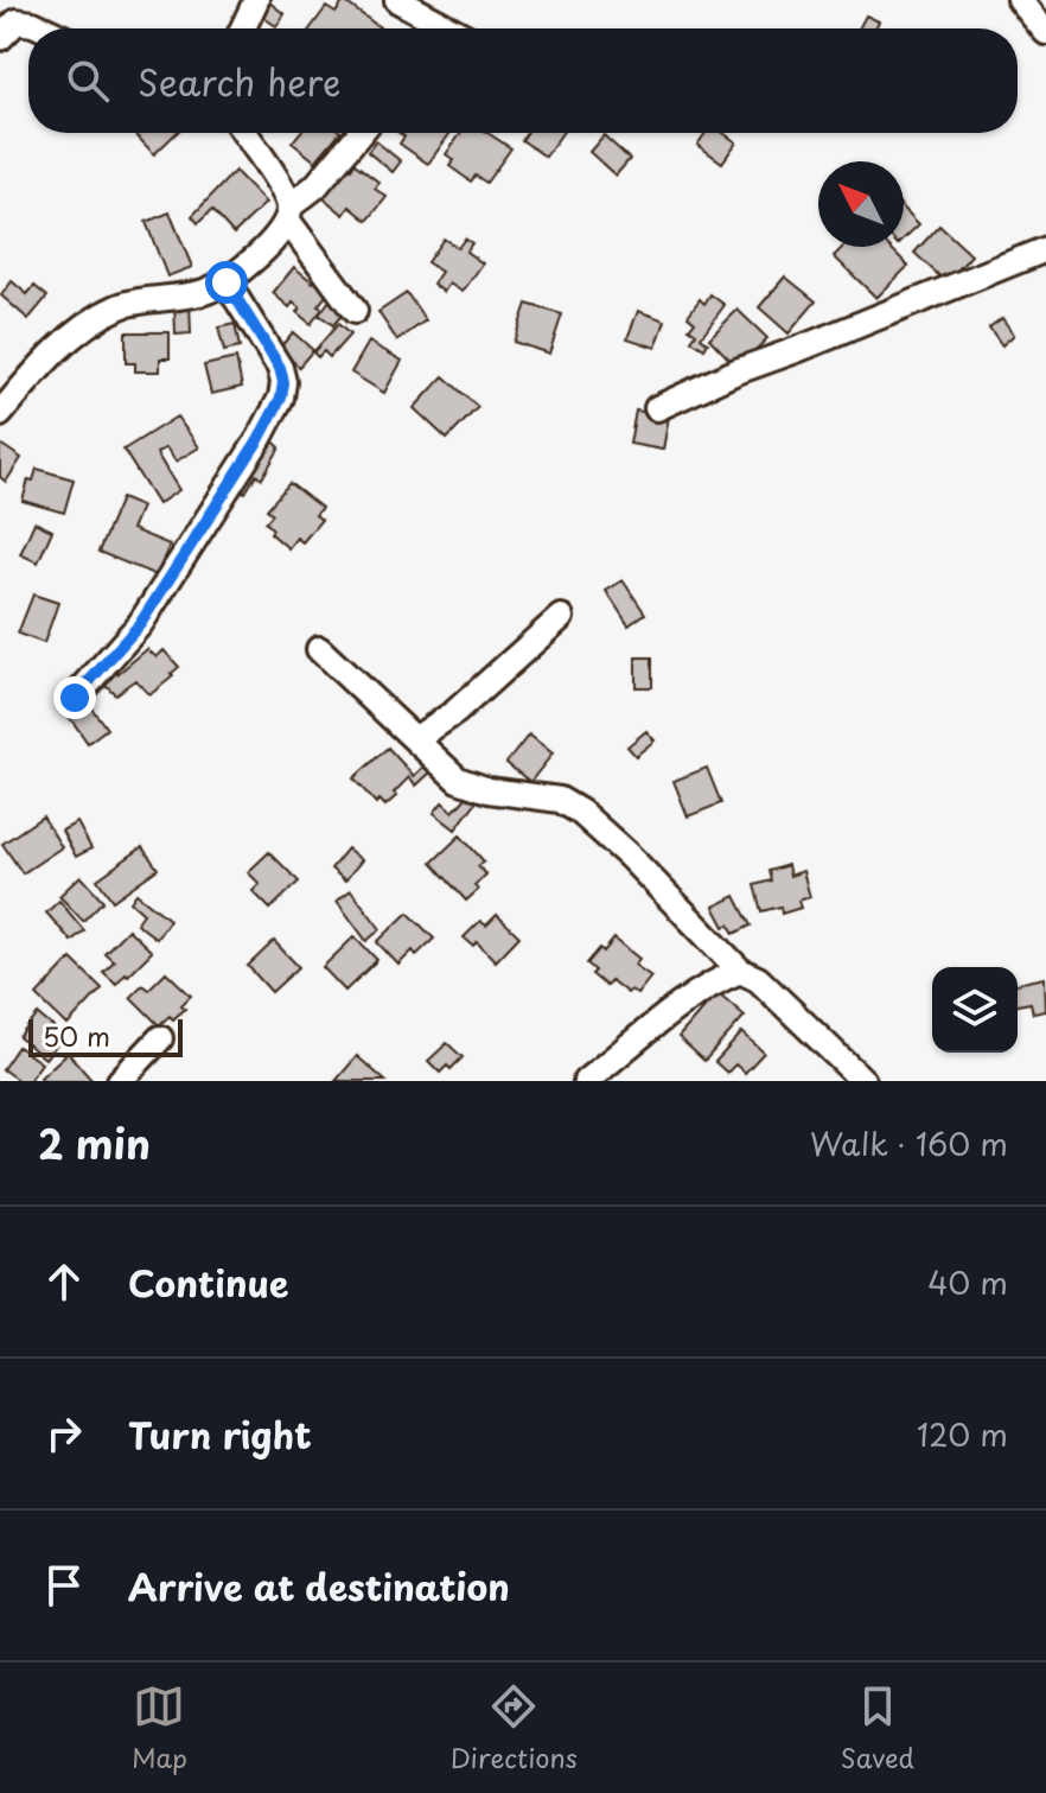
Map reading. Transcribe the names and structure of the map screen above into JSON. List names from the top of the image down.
{
  "scale_bar": "50 m",
  "north": "top left",
  "page": {
    "search": "Search here",
    "scale": "50 m",
    "heading": ["2 min", "Walk · 160 m"],
    "list": [
      ["Continue", "40 m"],
      ["Turn right", "120 m"],
      "Arrive at destination"
    ],
    "nav": ["Map", "Directions", "Saved"]
  }
}
